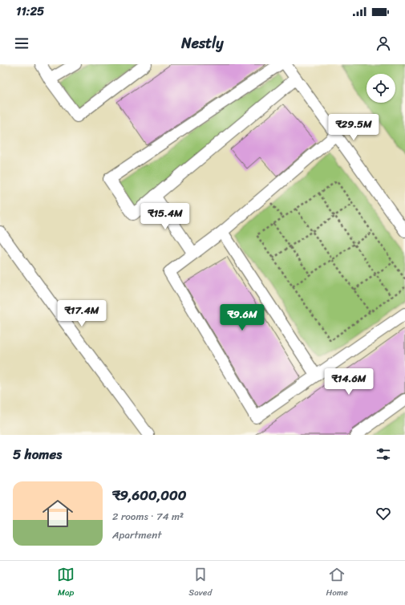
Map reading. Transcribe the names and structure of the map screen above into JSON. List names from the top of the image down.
{
  "page": {
    "status": "11:25",
    "header": "Nestly",
    "price": [
      "₹29.5M",
      "₹15.4M",
      "₹17.4M",
      "₹9.6M",
      "₹14.6M"
    ],
    "heading": "5 homes",
    "list": [
      {
        "name": "₹9,600,000",
        "note": "2 rooms · 74 m² · Apartment"
      }
    ],
    "tabs": ["Map", "Saved", "Home"]
  }
}
